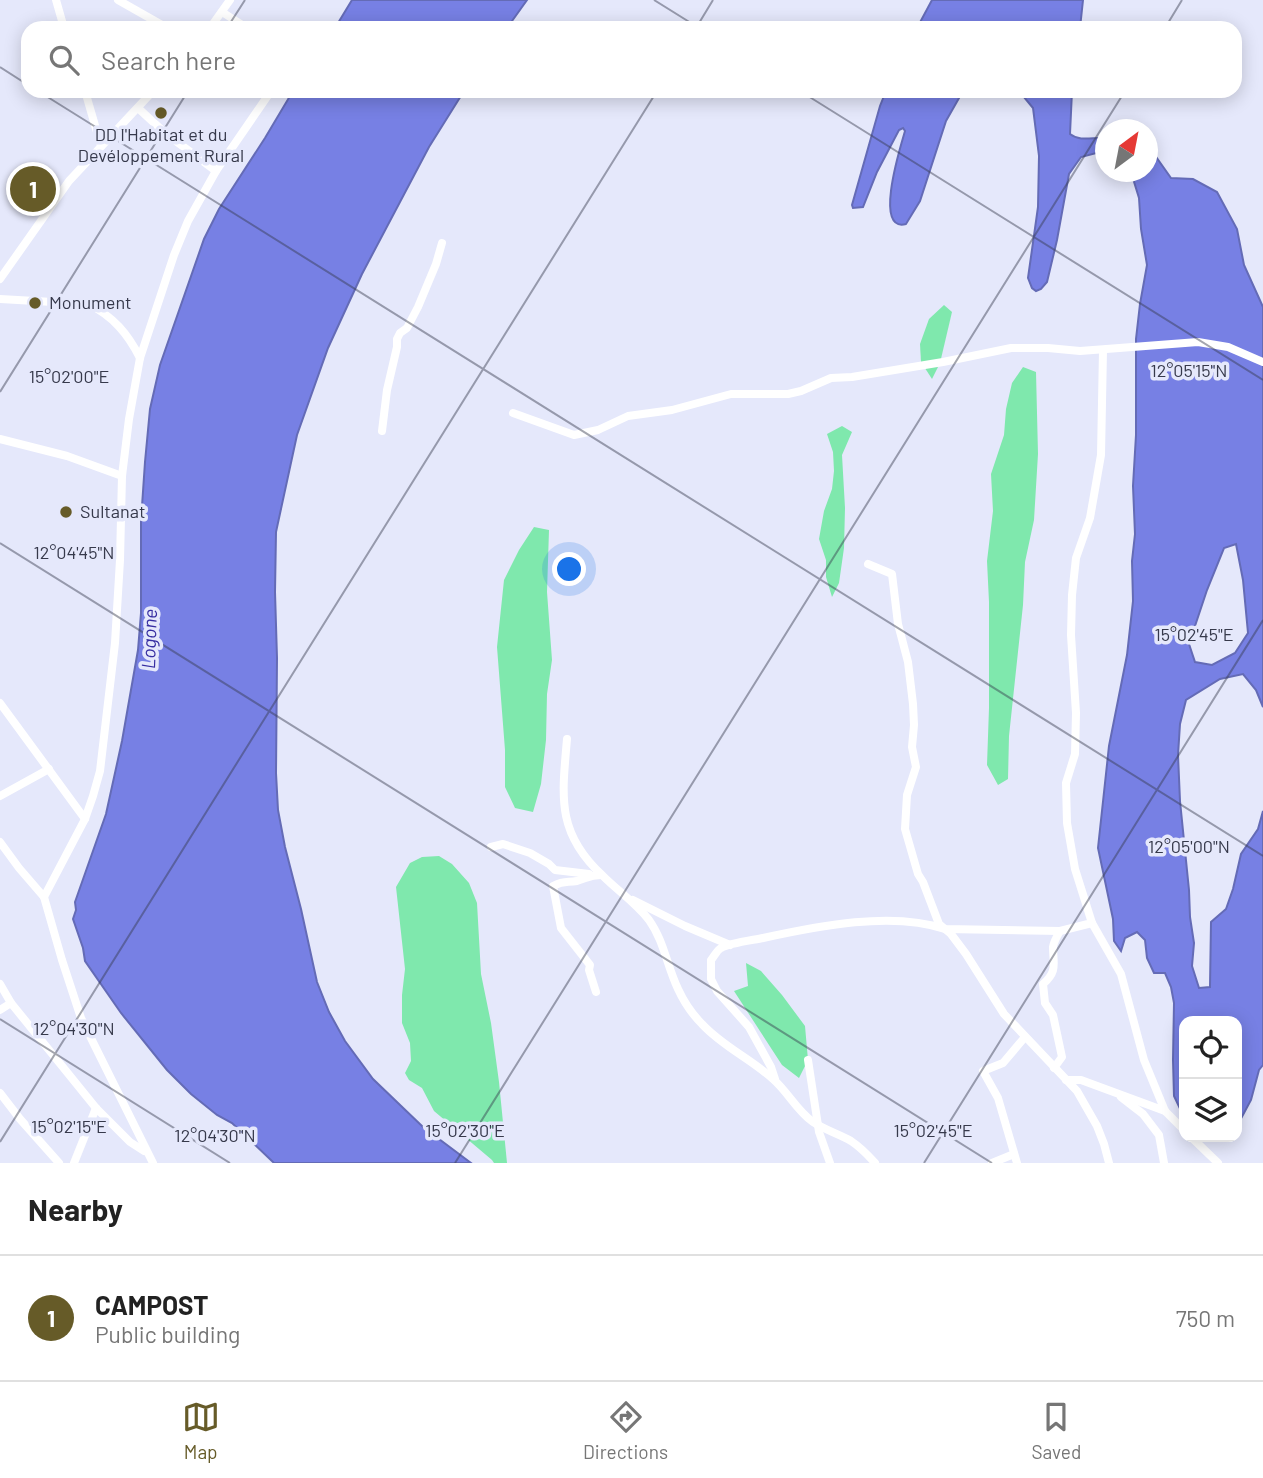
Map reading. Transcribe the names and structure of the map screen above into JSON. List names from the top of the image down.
{
  "water": ["Logone"],
  "places": ["DD l'Habitat et du Devéloppement Rural", "Monument", "Sultanat"],
  "north": "top right",
  "page": {
    "search": "Search here",
    "pins": "1",
    "heading": "Nearby",
    "list": [
      {
        "mark": "1",
        "name": "CAMPOST",
        "note": "Public building",
        "value": "750 m"
      }
    ],
    "nav": ["Map", "Directions", "Saved"]
  },
  "coordinates": [
    "12°05'15\"N",
    "15°02'00\"E",
    "12°04'45\"N",
    "15°02'45\"E",
    "12°05'00\"N",
    "12°04'30\"N",
    "15°02'15\"E",
    "15°02'30\"E"
  ]
}
